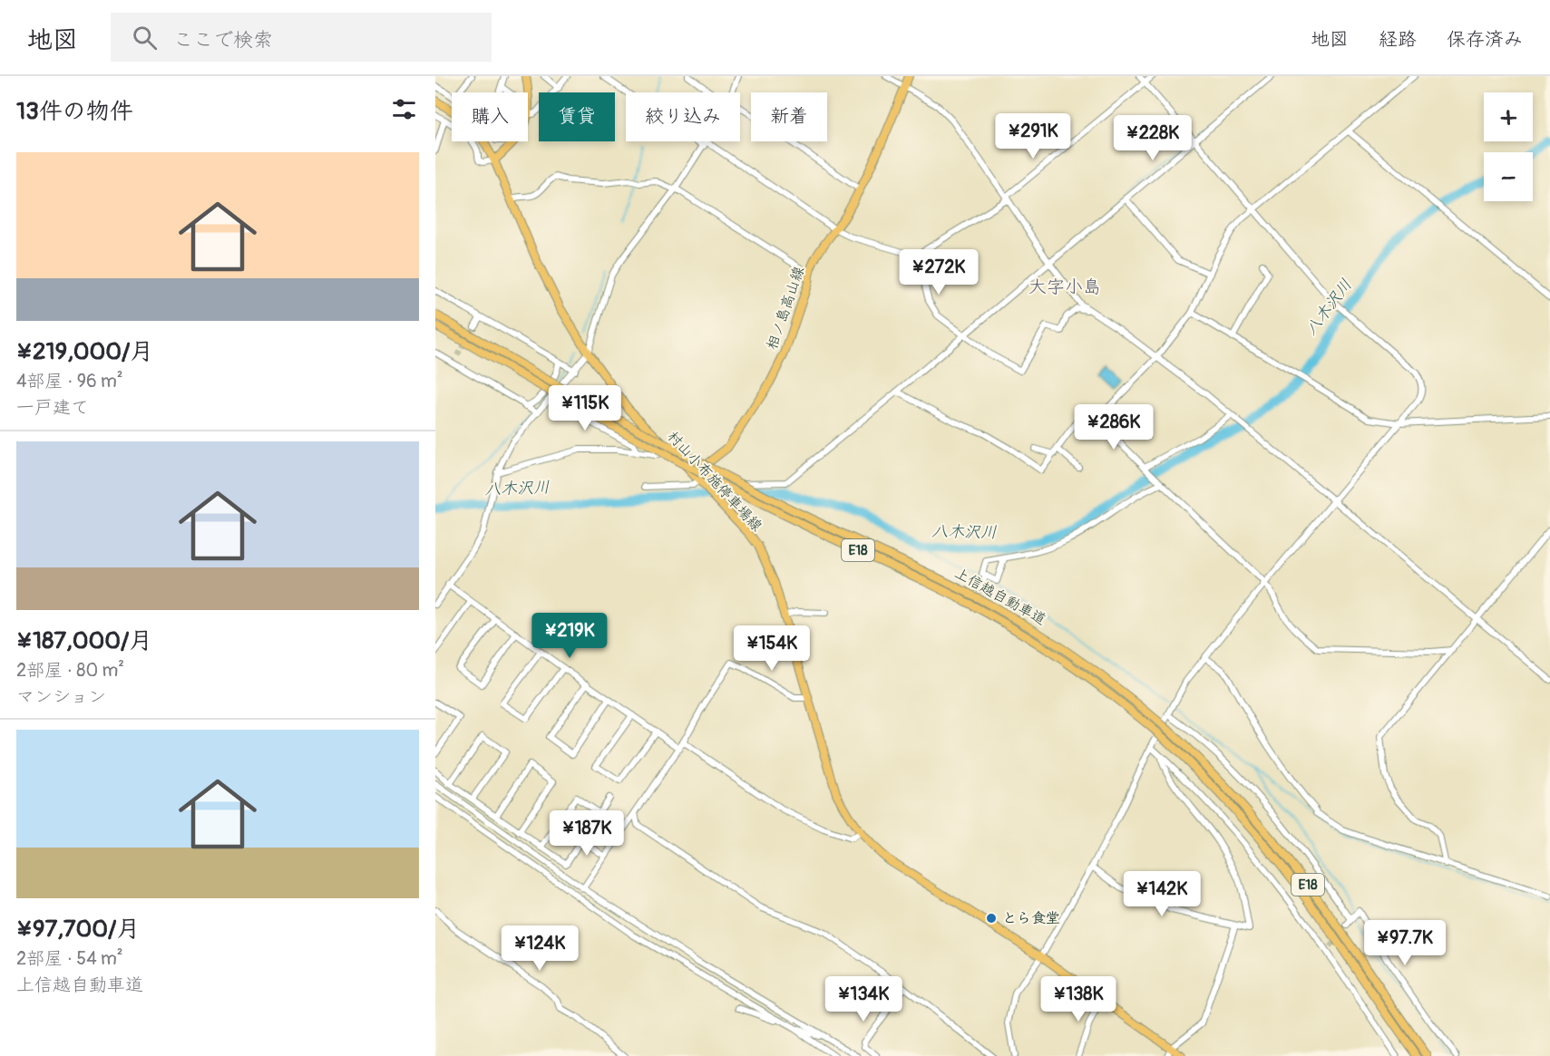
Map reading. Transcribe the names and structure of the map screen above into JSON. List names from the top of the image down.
{
  "streets": {
    "highway": ["E18", "上信越自動車道"],
    "main road": ["相ノ島高山線", "村山小布施停車場線"]
  },
  "crossings": [
    ["相ノ島高山線", "村山小布施停車場線"]
  ],
  "districts": ["大字小島"],
  "water": ["八木沢川"],
  "places": ["とら食堂"],
  "page": {
    "header": "地図",
    "search": "ここで検索",
    "nav": ["地図", "経路", "保存済み"],
    "heading": "13件の物件",
    "map_buttons": ["+", "−"],
    "chip": [
      "購入",
      "賃貸",
      "絞り込み",
      "新着"
    ],
    "price": [
      "¥291K",
      "¥228K",
      "¥272K",
      "¥115K",
      "¥286K",
      "¥219K",
      "¥154K",
      "¥187K",
      "¥142K",
      "¥97.7K",
      "¥124K",
      "¥134K",
      "¥138K"
    ],
    "list": [
      {
        "name": "¥219,000/月",
        "note": "4部屋 · 96 m² · 一戸建て"
      },
      {
        "name": "¥187,000/月",
        "note": "2部屋 · 80 m² · マンション"
      },
      {
        "name": "¥97,700/月",
        "note": "2部屋 · 54 m² · 上信越自動車道"
      }
    ]
  }
}
